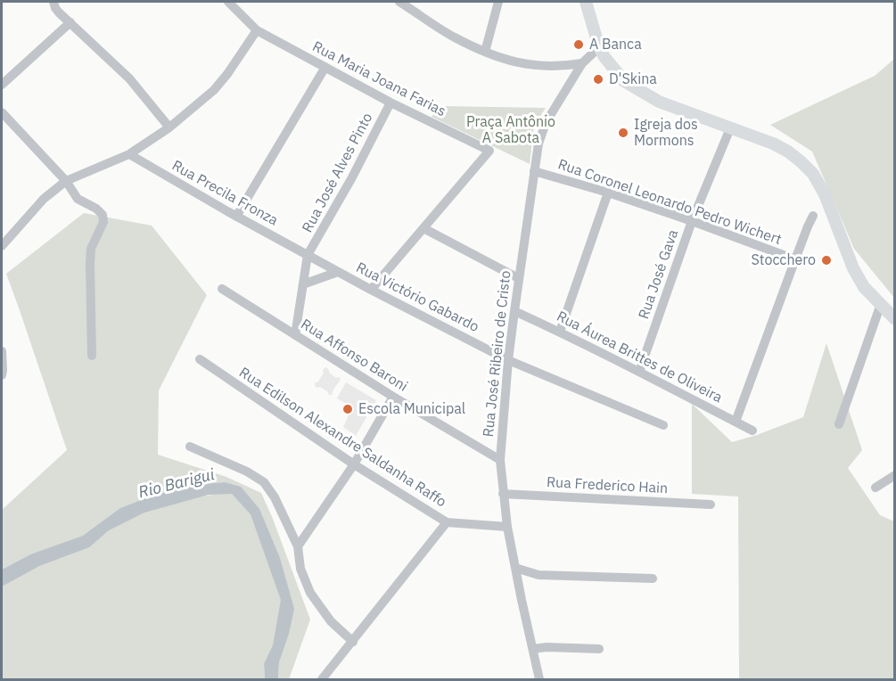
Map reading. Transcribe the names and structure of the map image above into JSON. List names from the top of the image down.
{
  "streets": {
    "street": [
      "Rua Maria Joana Farias",
      "Rua José Alves Pinto",
      "Rua Precila Fronza",
      "Rua Coronel Leonardo Pedro Wichert",
      "Rua José Gava",
      "Rua Victório Gabardo",
      "Rua José Ribeiro de Cristo",
      "Rua Affonso Baroni",
      "Rua Áurea Brittes de Oliveira",
      "Rua Edilson Alexandre Saldanha Raffo",
      "Rua Frederico Hain"
    ]
  },
  "crossings": [
    ["Rua Maria Joana Farias", "Rua José Alves Pinto"],
    ["Rua José Alves Pinto", "Rua Precila Fronza"],
    ["Rua José Alves Pinto", "Rua Victório Gabardo"],
    ["Rua Precila Fronza", "Rua Victório Gabardo"],
    ["Rua Coronel Leonardo Pedro Wichert", "Rua José Gava"],
    ["Rua Coronel Leonardo Pedro Wichert", "Rua José Ribeiro de Cristo"],
    ["Rua José Gava", "Rua Áurea Brittes de Oliveira"],
    ["Rua Victório Gabardo", "Rua José Ribeiro de Cristo"],
    ["Rua José Ribeiro de Cristo", "Rua Affonso Baroni"],
    ["Rua José Ribeiro de Cristo", "Rua Áurea Brittes de Oliveira"],
    ["Rua José Ribeiro de Cristo", "Rua Edilson Alexandre Saldanha Raffo"],
    ["Rua José Ribeiro de Cristo", "Rua Frederico Hain"]
  ],
  "water": ["Rio Barigui"],
  "parks": ["Praça Antônio A Sabota"],
  "places": [
    "A Banca",
    "D'Skina",
    "Igreja dos Mormons",
    "Stocchero",
    "Escola Municipal"
  ]
}
